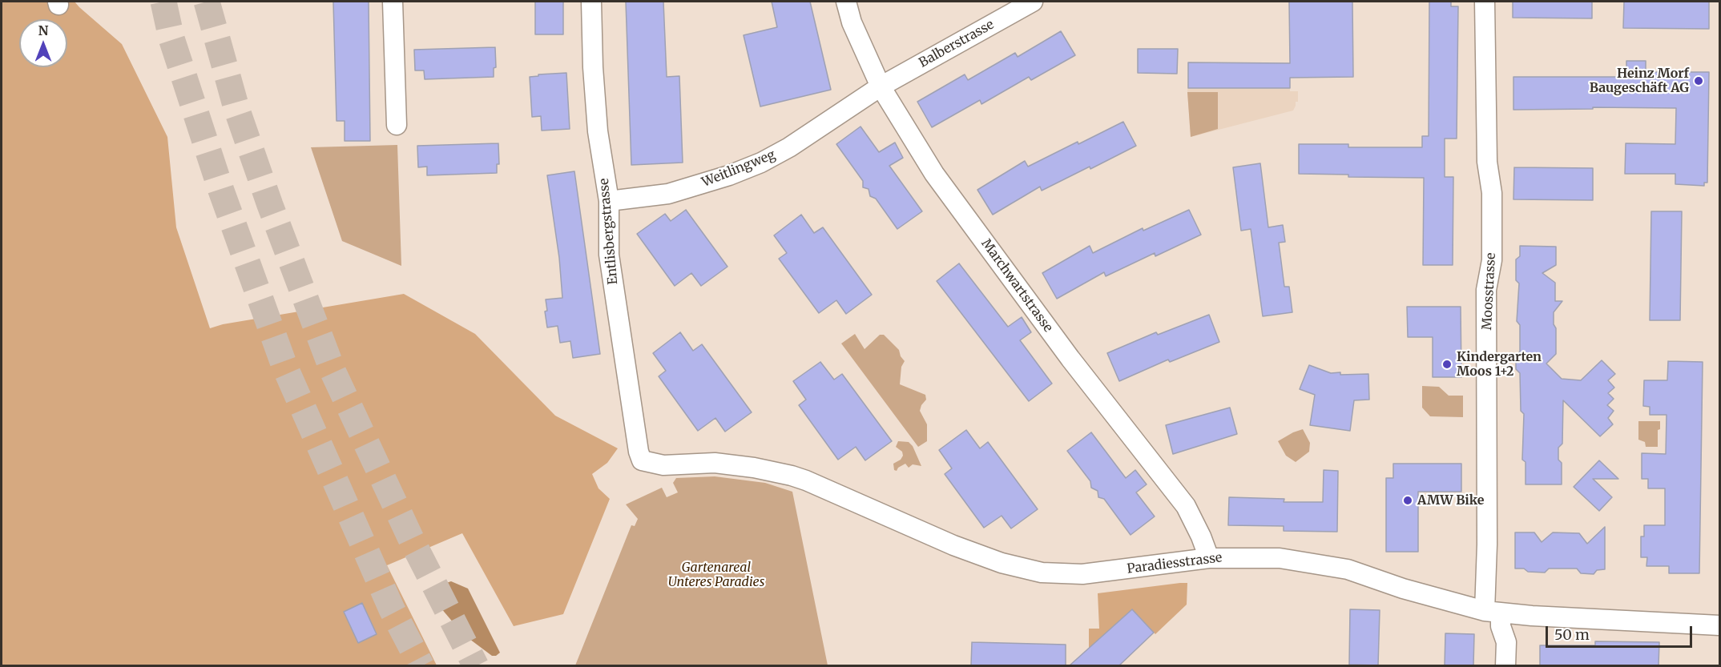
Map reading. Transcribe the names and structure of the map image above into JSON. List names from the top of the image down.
{
  "streets": {
    "street": [
      "Balberstrasse",
      "Weitlingweg",
      "Entlisbergstrasse",
      "Marchwartstrasse",
      "Moosstrasse",
      "Paradiesstrasse"
    ]
  },
  "crossings": [
    ["Balberstrasse", "Weitlingweg"],
    ["Balberstrasse", "Marchwartstrasse"],
    ["Weitlingweg", "Entlisbergstrasse"],
    ["Weitlingweg", "Marchwartstrasse"],
    ["Entlisbergstrasse", "Paradiesstrasse"],
    ["Marchwartstrasse", "Paradiesstrasse"],
    ["Moosstrasse", "Paradiesstrasse"]
  ],
  "parks": ["Gartenareal Unteres Paradies"],
  "places": ["Heinz Morf Baugeschäft AG", "Kindergarten Moos 1+2", "AMW Bike"],
  "scale_bar": "50 m",
  "north": "top"
}
